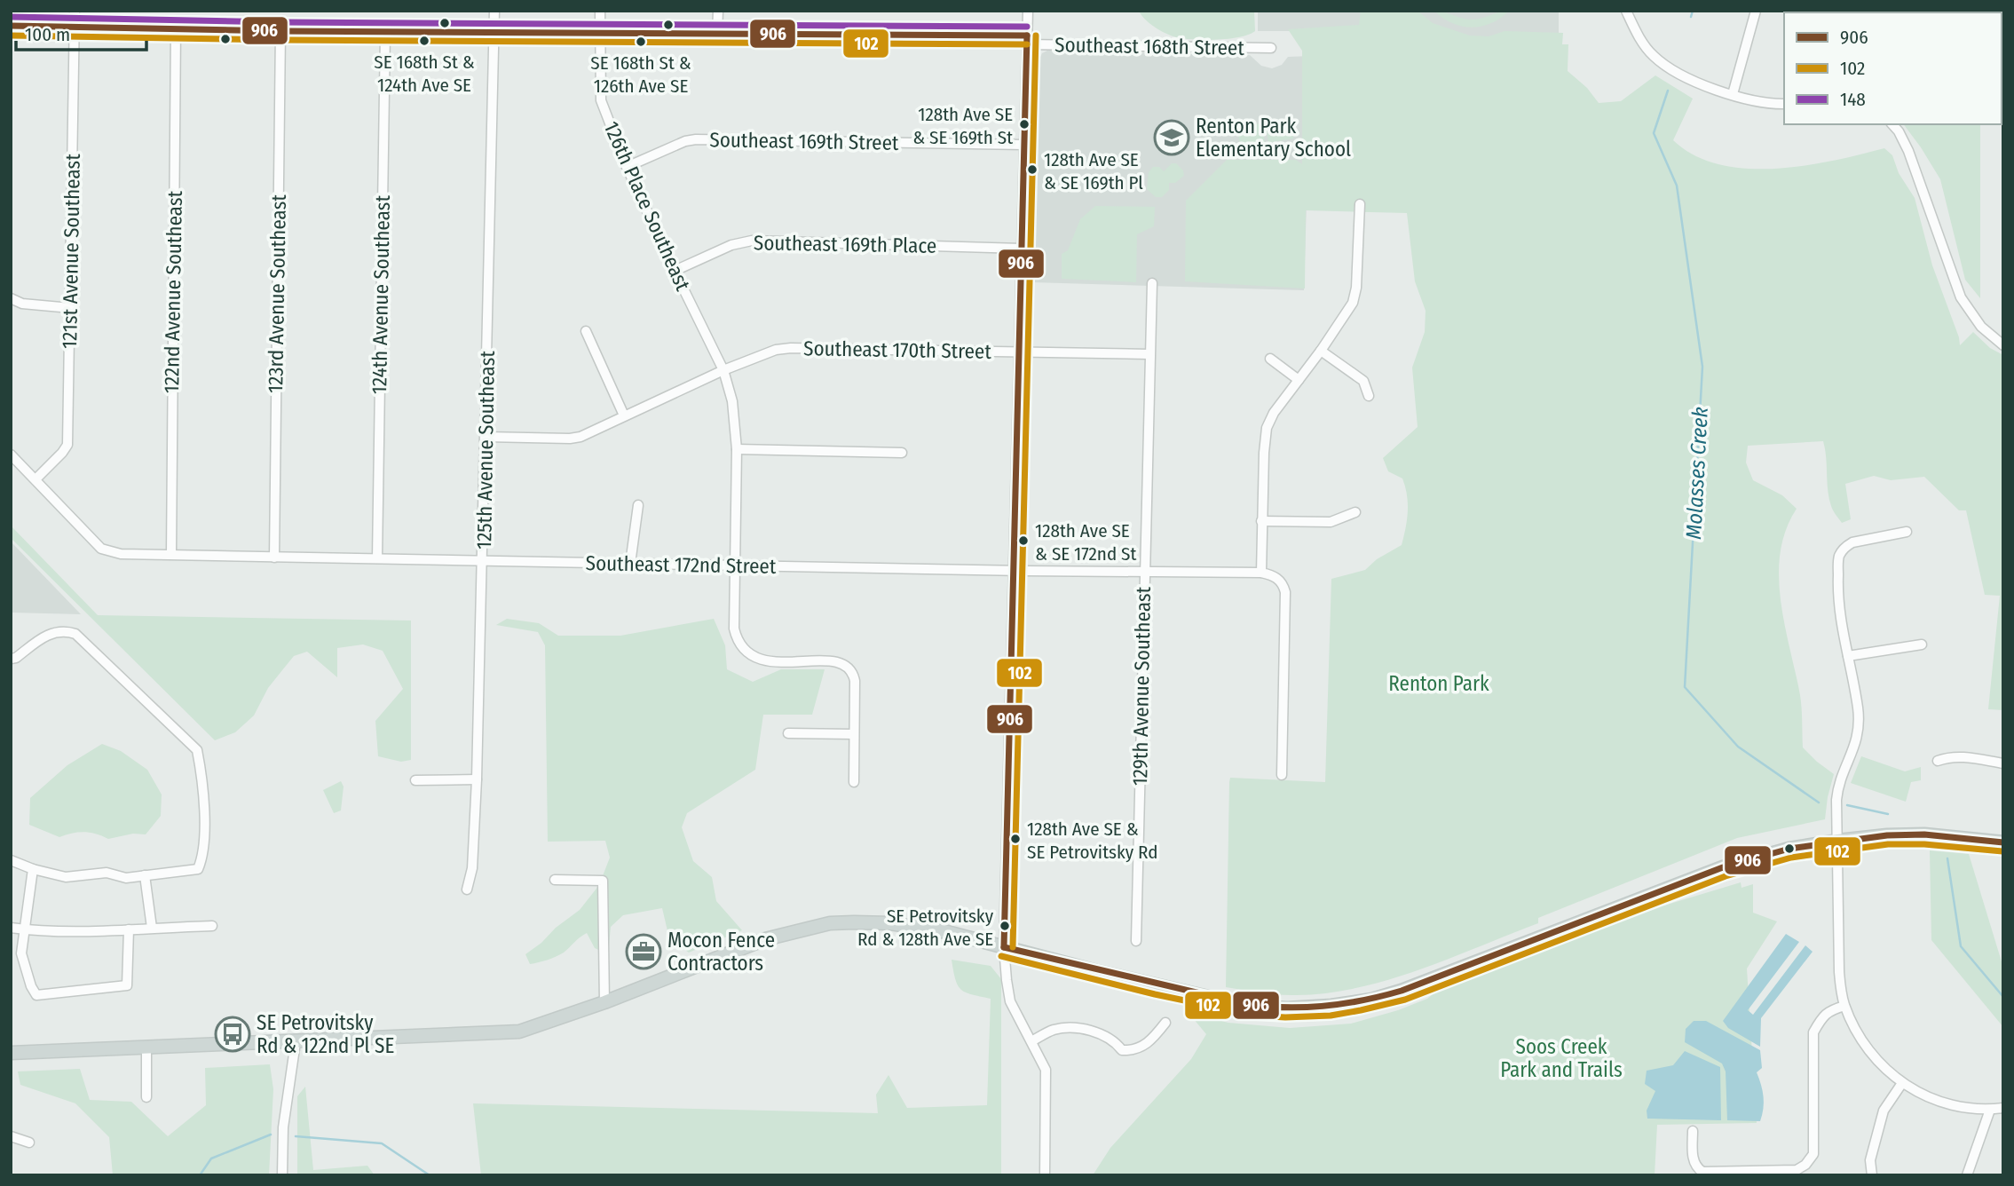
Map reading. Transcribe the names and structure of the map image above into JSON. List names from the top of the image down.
{
  "streets": {
    "street": [
      "Southeast 168th Street",
      "Southeast 169th Street",
      "126th Place Southeast",
      "Southeast 169th Place",
      "121st Avenue Southeast",
      "122nd Avenue Southeast",
      "123rd Avenue Southeast",
      "124th Avenue Southeast",
      "Southeast 170th Street",
      "125th Avenue Southeast",
      "Southeast 172nd Street",
      "129th Avenue Southeast"
    ]
  },
  "crossings": [
    ["Southeast 168th Street", "126th Place Southeast"],
    ["Southeast 168th Street", "121st Avenue Southeast"],
    ["Southeast 168th Street", "122nd Avenue Southeast"],
    ["Southeast 168th Street", "123rd Avenue Southeast"],
    ["Southeast 168th Street", "124th Avenue Southeast"],
    ["Southeast 168th Street", "125th Avenue Southeast"],
    ["Southeast 169th Street", "126th Place Southeast"],
    ["126th Place Southeast", "Southeast 169th Place"],
    ["126th Place Southeast", "Southeast 170th Street"],
    ["126th Place Southeast", "Southeast 172nd Street"],
    ["121st Avenue Southeast", "Southeast 172nd Street"],
    ["122nd Avenue Southeast", "Southeast 172nd Street"],
    ["123rd Avenue Southeast", "Southeast 172nd Street"],
    ["124th Avenue Southeast", "Southeast 172nd Street"],
    ["Southeast 170th Street", "125th Avenue Southeast"],
    ["Southeast 170th Street", "129th Avenue Southeast"],
    ["125th Avenue Southeast", "Southeast 172nd Street"],
    ["Southeast 172nd Street", "129th Avenue Southeast"]
  ],
  "water": ["Molasses Creek"],
  "parks": ["Renton Park", "Soos Creek Park and Trails"],
  "places": {
    "other": [
      "SE 168th St & 124th Ave SE",
      "SE 168th St & 126th Ave SE",
      "128th Ave SE & SE 169th St",
      "128th Ave SE & SE 169th Pl",
      "128th Ave SE & SE 172nd St",
      "128th Ave SE & SE Petrovitsky Rd",
      "SE Petrovitsky Rd & 128th Ave SE"
    ],
    "school or university": ["Renton Park Elementary School"],
    "office": ["Mocon Fence Contractors"],
    "bus stop": ["SE Petrovitsky Rd & 122nd Pl SE"]
  },
  "lines": ["transit line 148", "transit line 906", "transit line 102"],
  "legend": ["906", "102", "148"],
  "scale_bar": "100 m"
}
